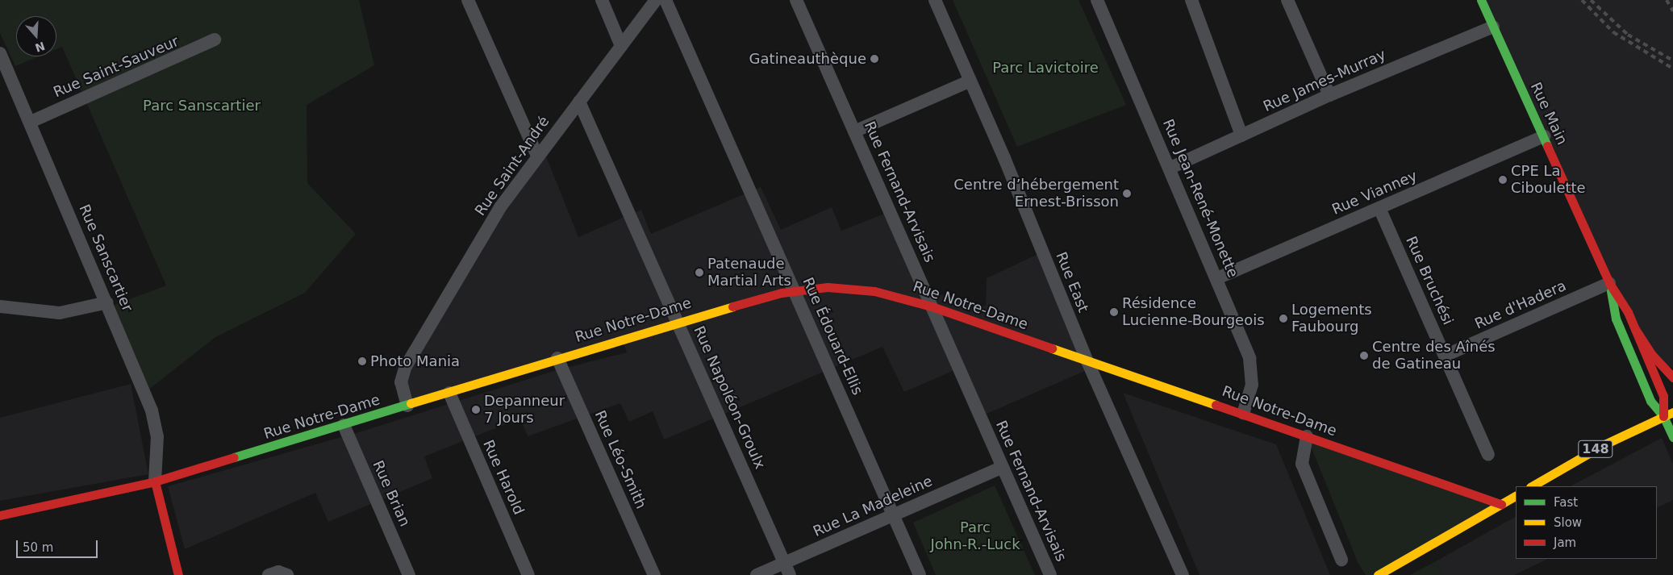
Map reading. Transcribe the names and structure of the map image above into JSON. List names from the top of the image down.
{
  "streets": {
    "street": [
      "Rue Saint-Sauveur",
      "Rue James-Murray",
      "Rue Main",
      "Rue Saint-André",
      "Rue Fernand-Arvisais",
      "Rue Vianney",
      "Rue Jean-René-Monette",
      "Rue Sanscartier",
      "Rue Bruchési",
      "Rue East",
      "Rue d'Hadera",
      "Rue Notre-Dame",
      "Rue Édouard-Ellis",
      "Rue Napoléon-Groulx",
      "148",
      "Rue Léo-Smith",
      "Rue Harold",
      "Rue Brian",
      "Rue La Madeleine"
    ]
  },
  "crossings": [
    ["Rue Saint-Sauveur", "Rue Sanscartier"],
    ["Rue James-Murray", "Rue Main"],
    ["Rue James-Murray", "Rue Jean-René-Monette"],
    ["Rue Main", "Rue Vianney"],
    ["Rue Main", "Rue d'Hadera"],
    ["Rue Main", "148"],
    ["Rue Saint-André", "Rue Notre-Dame"],
    ["Rue Saint-André", "Rue Napoléon-Groulx"],
    ["Rue Fernand-Arvisais", "Rue Notre-Dame"],
    ["Rue Fernand-Arvisais", "Rue La Madeleine"],
    ["Rue Vianney", "Rue Jean-René-Monette"],
    ["Rue Vianney", "Rue Bruchési"],
    ["Rue Jean-René-Monette", "Rue Notre-Dame"],
    ["Rue Sanscartier", "Rue Notre-Dame"],
    ["Rue Bruchési", "Rue d'Hadera"],
    ["Rue East", "Rue Notre-Dame"],
    ["Rue Notre-Dame", "Rue Édouard-Ellis"],
    ["Rue Notre-Dame", "Rue Napoléon-Groulx"],
    ["Rue Notre-Dame", "Rue Léo-Smith"],
    ["Rue Notre-Dame", "Rue Harold"],
    ["Rue Notre-Dame", "Rue Brian"],
    ["Rue Édouard-Ellis", "Rue La Madeleine"],
    ["Rue Napoléon-Groulx", "Rue La Madeleine"]
  ],
  "parks": ["Parc Lavictoire", "Parc Sanscartier", "Parc John-R.-Luck"],
  "places": [
    "Gatineauthèque",
    "CPE La Ciboulette",
    "Centre d’hébergement Ernest-Brisson",
    "Patenaude Martial Arts",
    "Résidence Lucienne-Bourgeois",
    "Logements Faubourg",
    "Centre des Aînés de Gatineau",
    "Photo Mania",
    "Depanneur 7 Jours"
  ],
  "legend": ["Fast", "Slow", "Jam"],
  "scale_bar": "50 m",
  "north": "bottom"
}
